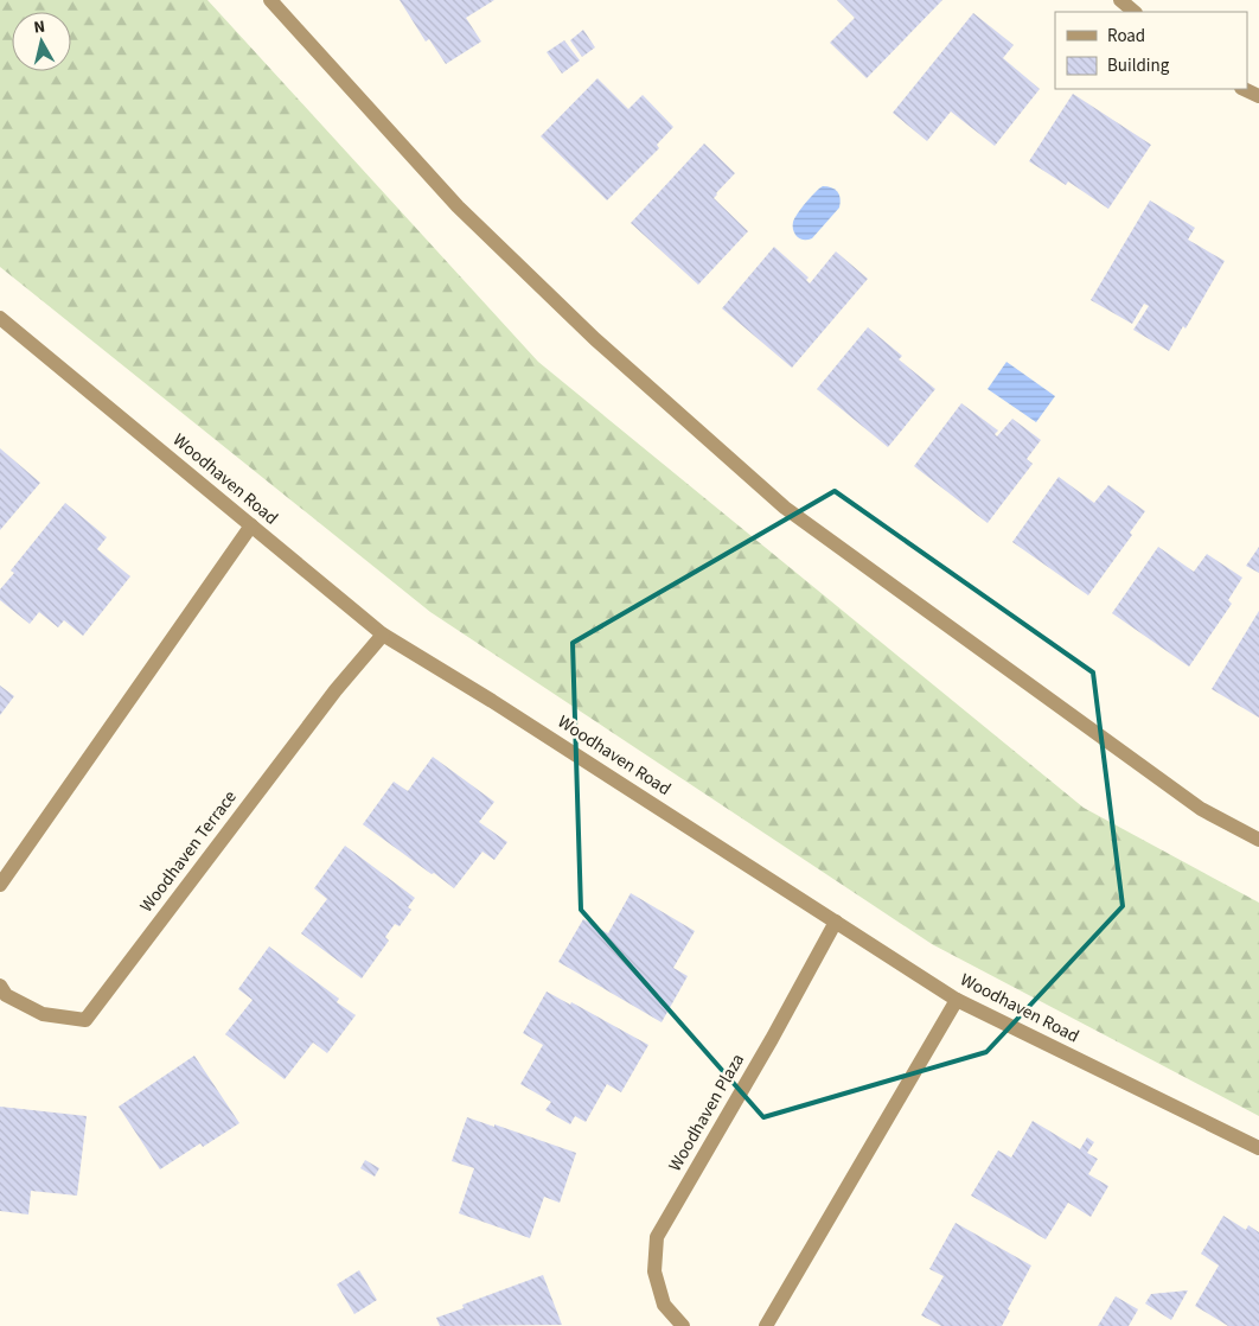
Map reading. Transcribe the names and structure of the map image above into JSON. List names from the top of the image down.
{
  "streets": {
    "street": ["Woodhaven Road", "Woodhaven Terrace", "Woodhaven Plaza"]
  },
  "crossings": [
    ["Woodhaven Road", "Woodhaven Terrace"],
    ["Woodhaven Road", "Woodhaven Plaza"]
  ],
  "legend": ["Road", "Building"],
  "north": "top"
}
